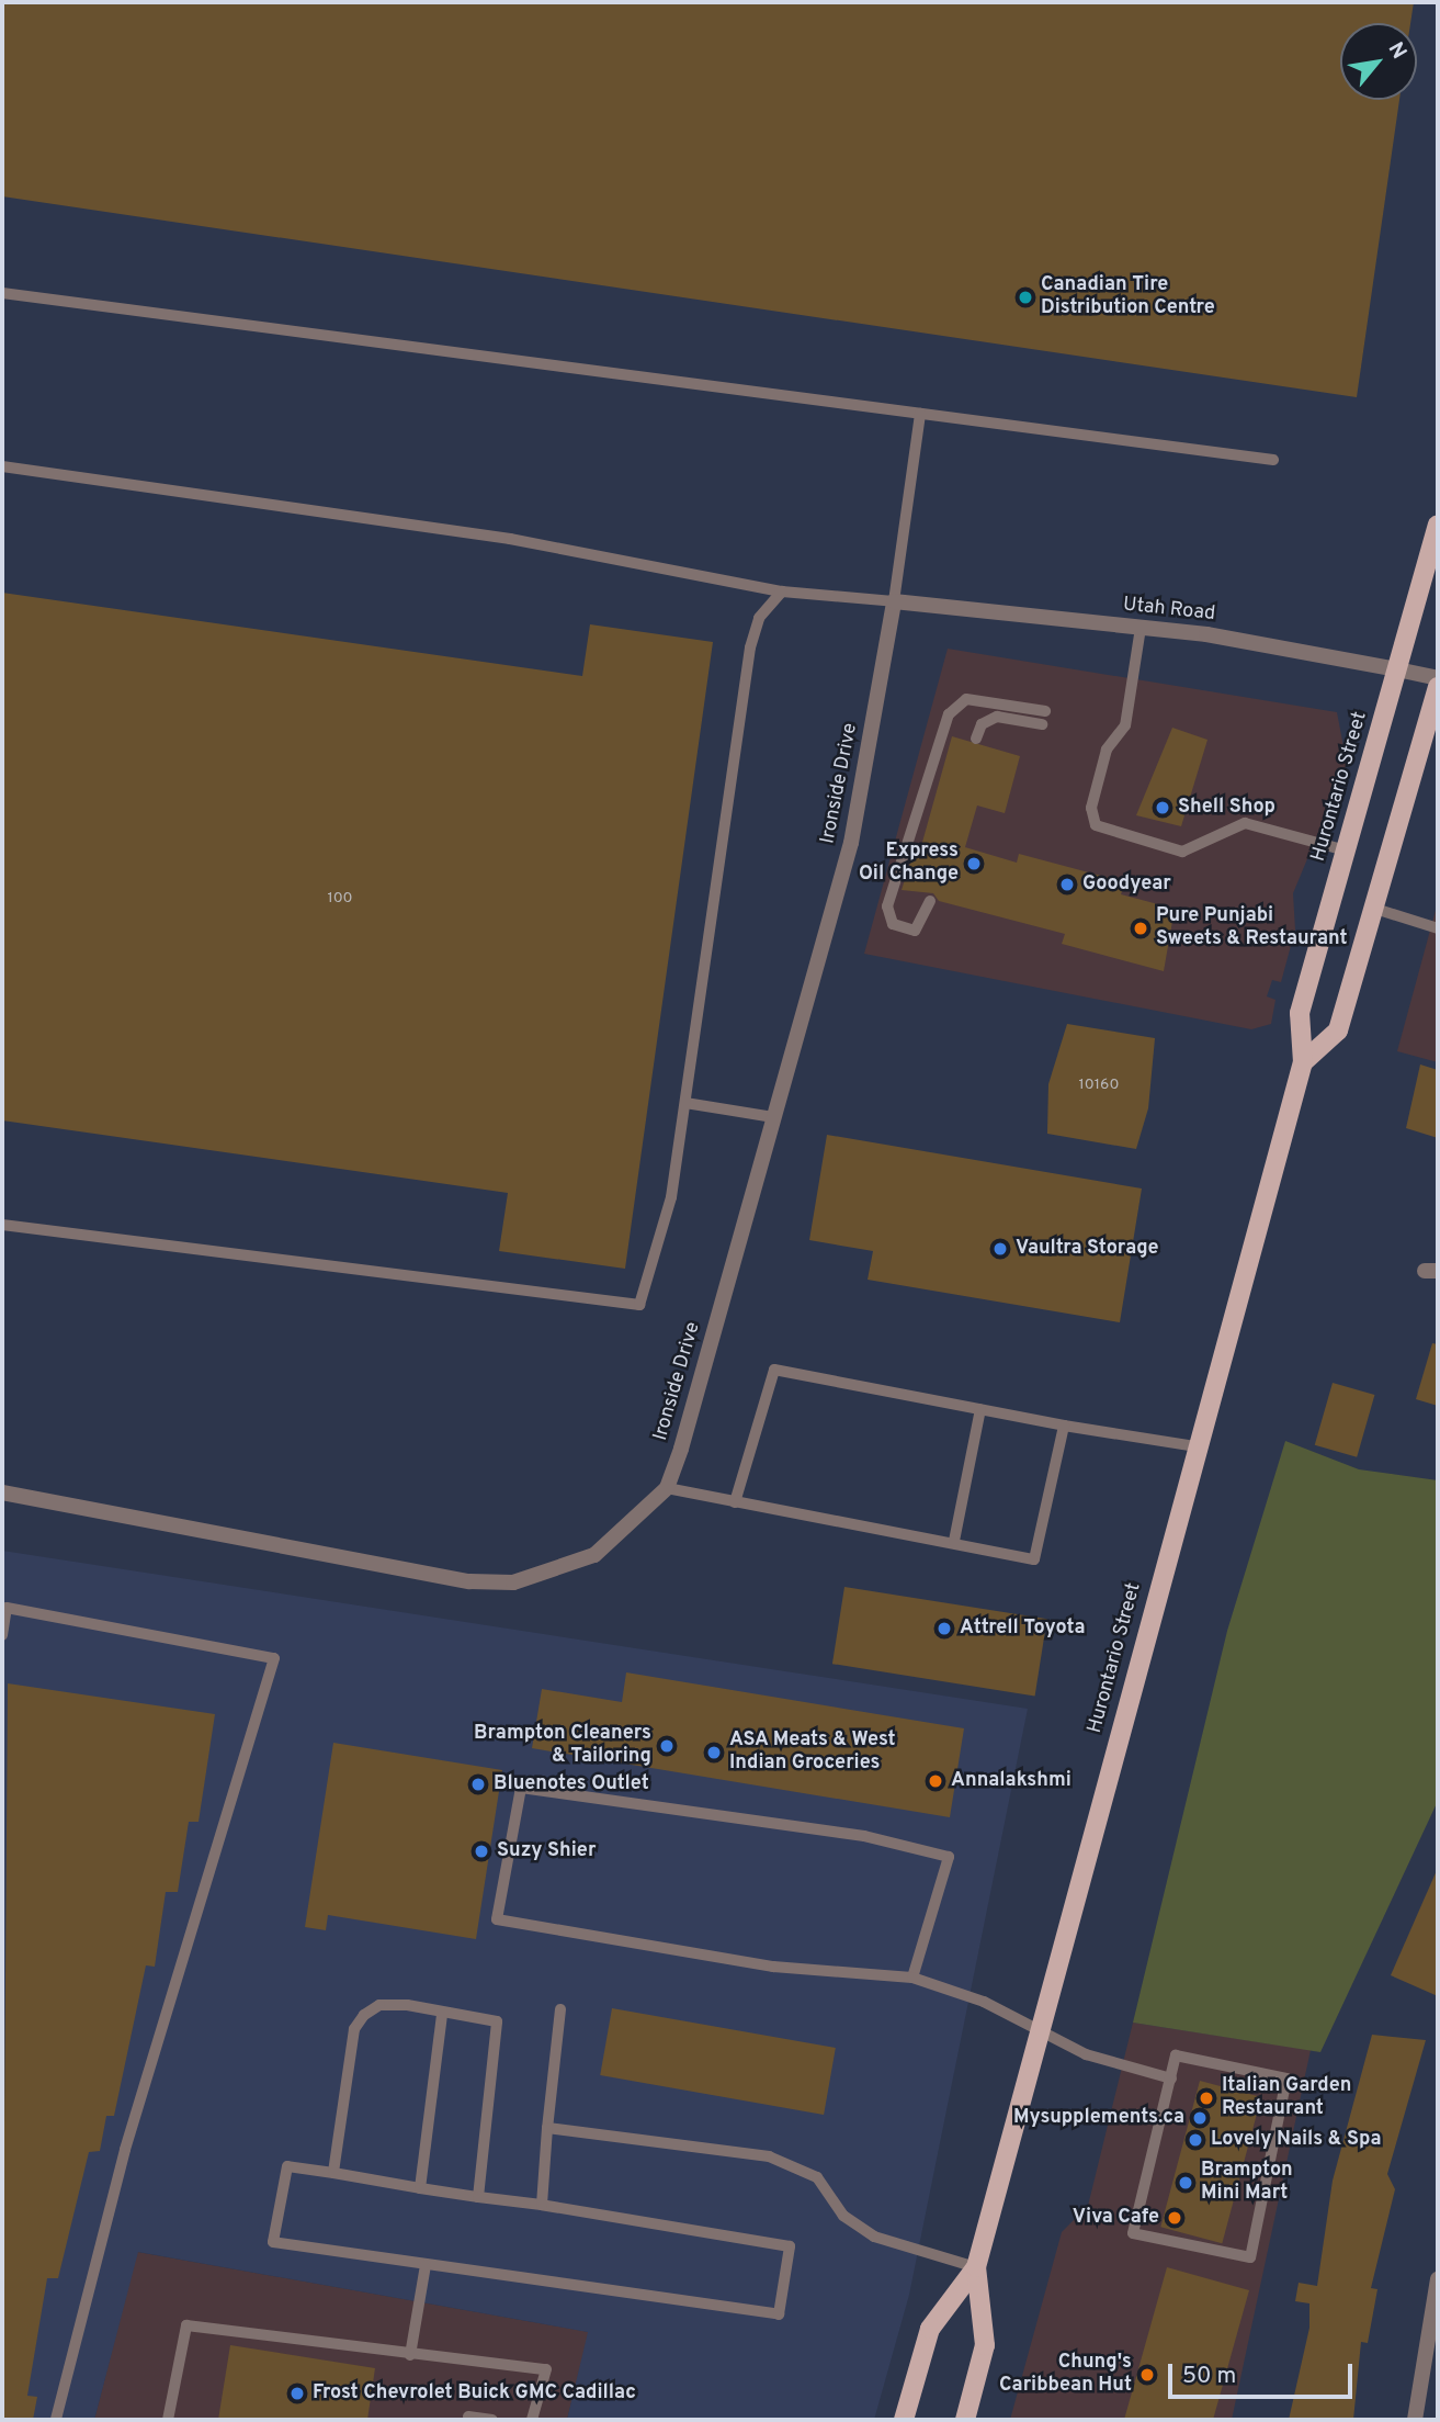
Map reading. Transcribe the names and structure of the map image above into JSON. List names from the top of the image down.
{
  "streets": {
    "main road": ["Hurontario Street"],
    "street": ["Utah Road", "Ironside Drive"]
  },
  "crossings": [
    ["Utah Road", "Ironside Drive"],
    ["Utah Road", "Hurontario Street"]
  ],
  "places": [
    "Canadian Tire Distribution Centre",
    "Shell Shop",
    "Express Oil Change",
    "Goodyear",
    "Pure Punjabi Sweets & Restaurant",
    "Vaultra Storage",
    "Attrell Toyota",
    "Brampton Cleaners & Tailoring",
    "ASA Meats & West Indian Groceries",
    "Annalakshmi",
    "Bluenotes Outlet",
    "Suzy Shier",
    "Italian Garden Restaurant",
    "Mysupplements.ca",
    "Lovely Nails & Spa",
    "Brampton Mini Mart",
    "Viva Cafe",
    "Chung's Caribbean Hut",
    "Frost Chevrolet Buick GMC Cadillac"
  ],
  "house_numbers": ["100", "10160"],
  "scale_bar": "50 m",
  "north": "top right"
}
